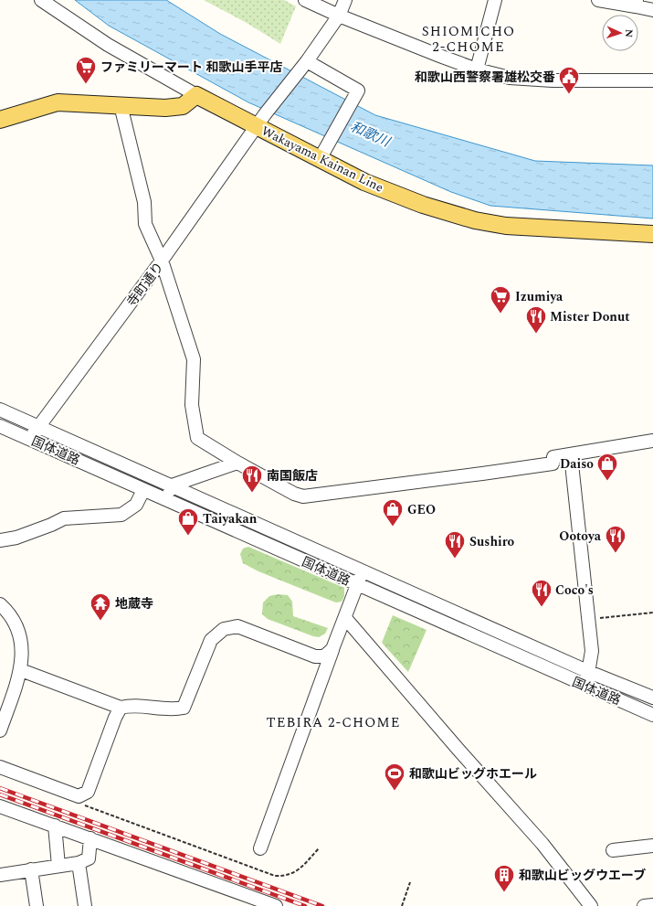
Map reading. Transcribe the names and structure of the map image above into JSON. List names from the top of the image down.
{
  "streets": {
    "main road": ["Wakayama Kainan Line"],
    "street": ["寺町通り", "国体道路"]
  },
  "crossings": [
    ["Wakayama Kainan Line", "寺町通り"],
    ["寺町通り", "国体道路"]
  ],
  "districts": ["SHIOMICHO 2-CHOME", "TEBIRA 2-CHOME"],
  "water": ["和歌川"],
  "places": {
    "supermarket": ["ファミリーマート 和歌山手平店", "Izumiya"],
    "public building": ["和歌山西警察署雄松交番"],
    "restaurant": [
      "Mister Donut",
      "南国飯店",
      "Ootoya",
      "Sushiro",
      "Coco's"
    ],
    "shop": ["Daiso", "GEO", "Taiyakan"],
    "temple": ["地蔵寺"],
    "sports": ["和歌山ビッグホエール"],
    "building": ["和歌山ビッグウエーブ"]
  },
  "north": "right"
}
